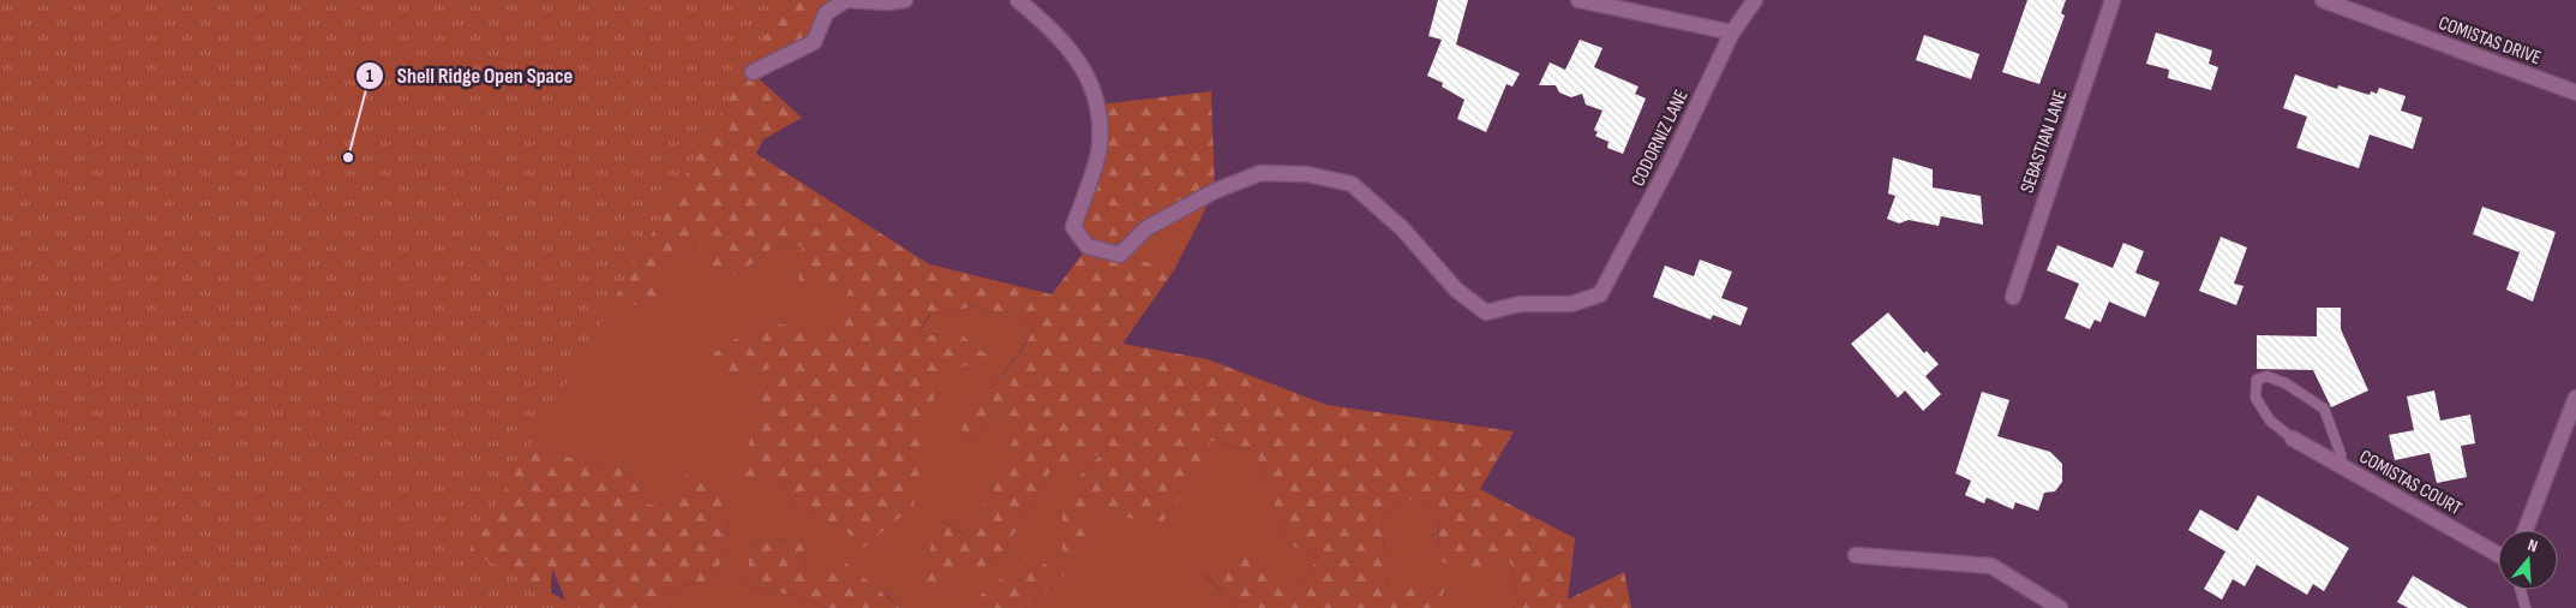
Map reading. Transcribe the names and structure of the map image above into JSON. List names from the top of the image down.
{
  "streets": {
    "street": [
      "COMISTAS DRIVE",
      "CODORNIZ LANE",
      "SEBASTIAN LANE",
      "COMISTAS COURT"
    ]
  },
  "places": ["Shell Ridge Open Space"],
  "north": "top"
}
